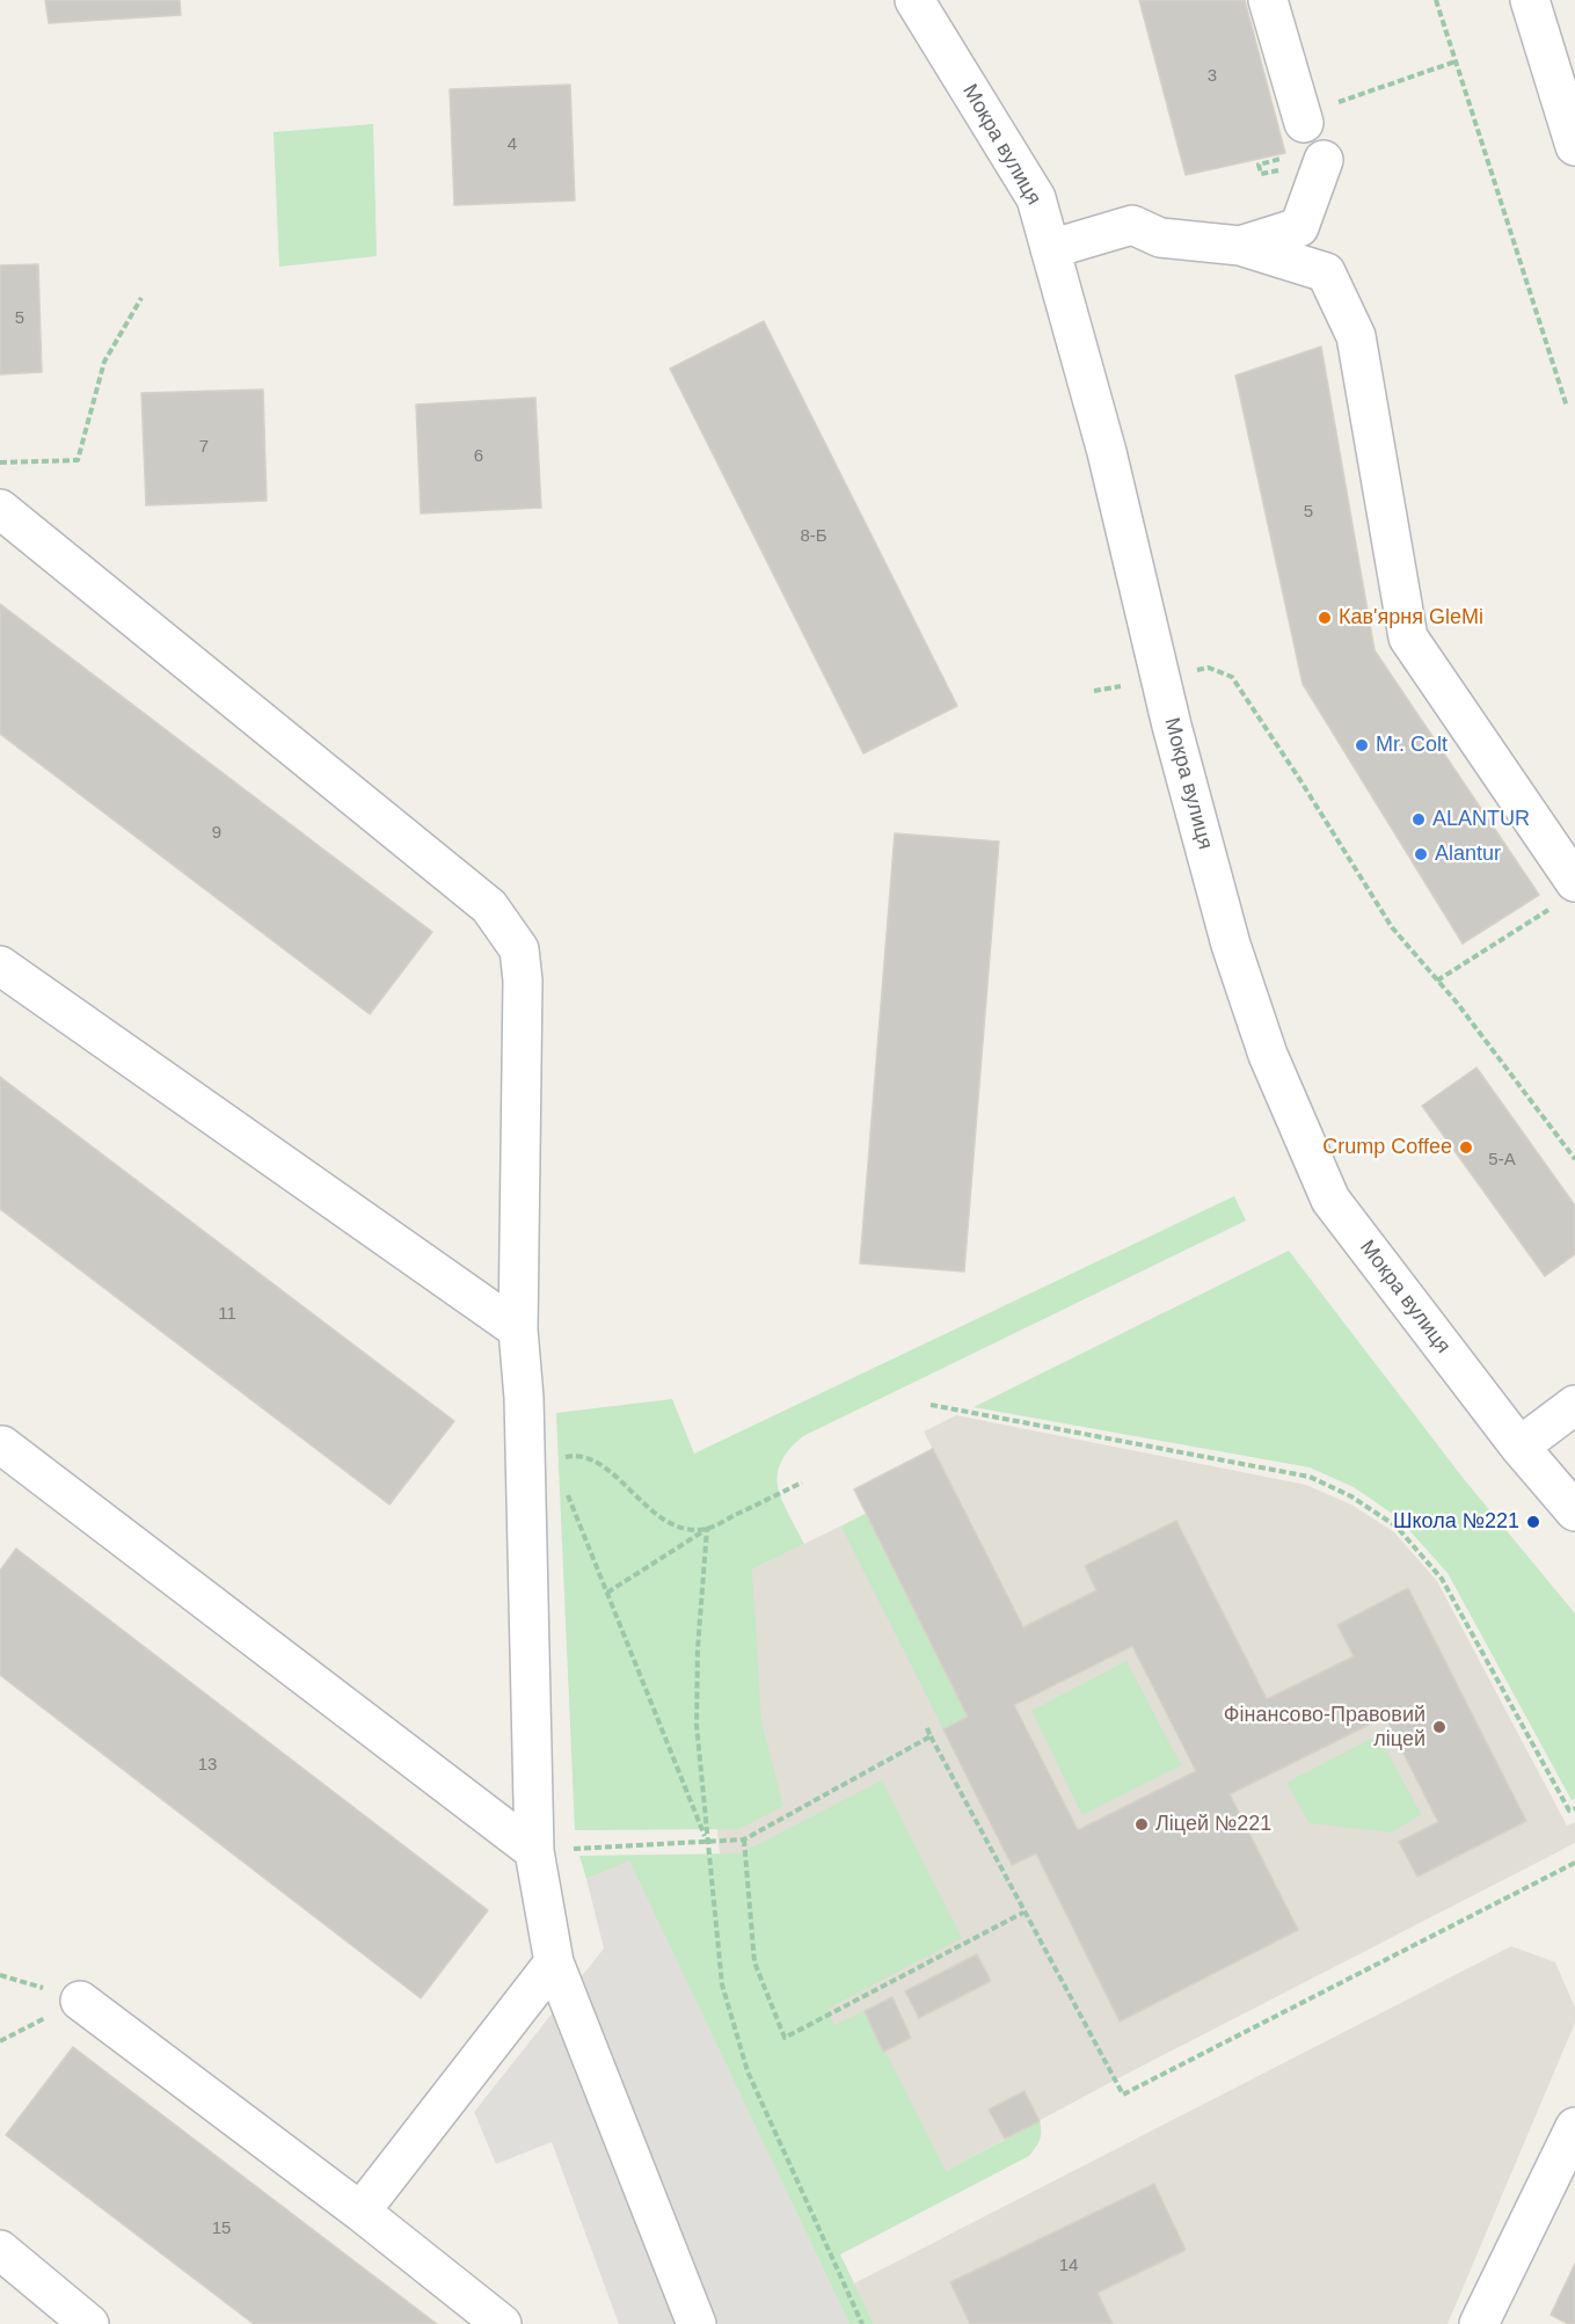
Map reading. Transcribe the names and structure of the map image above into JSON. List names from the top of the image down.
{
  "streets": {
    "street": ["Мокра вулиця"]
  },
  "places": [
    "Кав'ярня GleMi",
    "Mr. Colt",
    "ALANTUR",
    "Alantur",
    "Crump Coffee",
    "Школа №221",
    "Фінансово-Правовий ліцей",
    "Ліцей №221"
  ],
  "house_numbers": [
    "3",
    "4",
    "5",
    "7",
    "6",
    "5",
    "8-Б",
    "9",
    "5-А",
    "11",
    "13",
    "15",
    "14"
  ]
}
